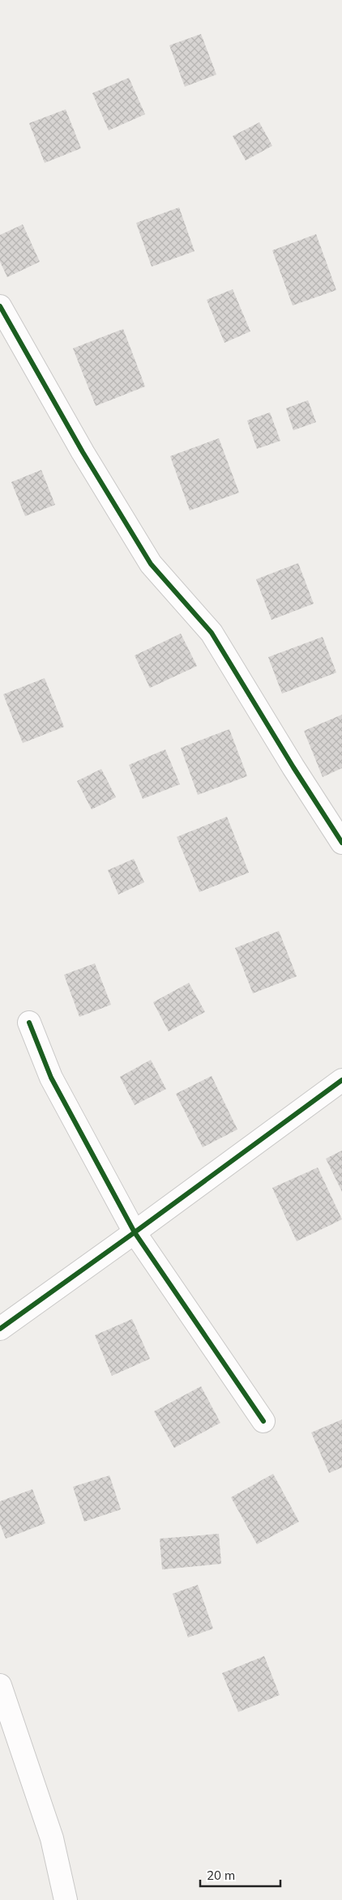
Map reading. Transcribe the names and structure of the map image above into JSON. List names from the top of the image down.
{
  "scale_bar": "20 m"
}
